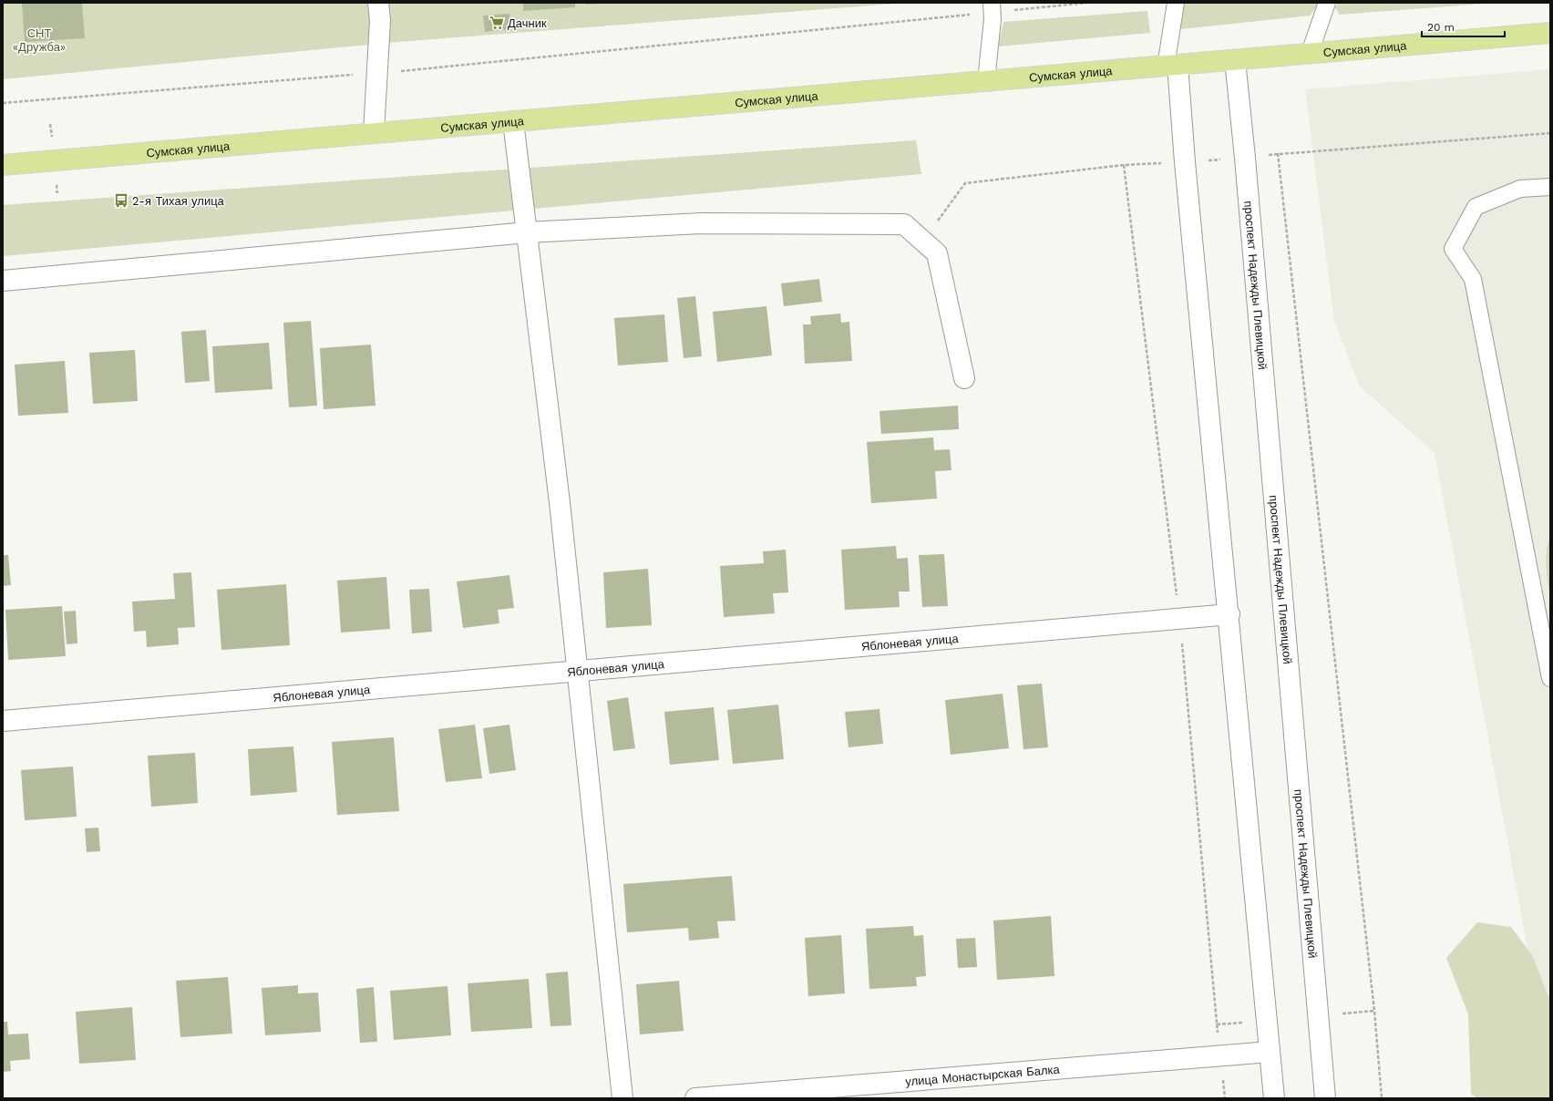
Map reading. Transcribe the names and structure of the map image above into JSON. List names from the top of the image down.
{
  "streets": {
    "main road": ["Сумская улица"],
    "street": ["проспект Надежды Плевицкой", "Яблоневая улица", "улица Монастырская Балка"]
  },
  "crossings": [
    ["Сумская улица", "проспект Надежды Плевицкой"]
  ],
  "parks": ["СНТ «Дружба»"],
  "places": {
    "supermarket": ["Дачник"],
    "bus stop": ["2-я Тихая улица"]
  },
  "scale_bar": "20 m"
}
